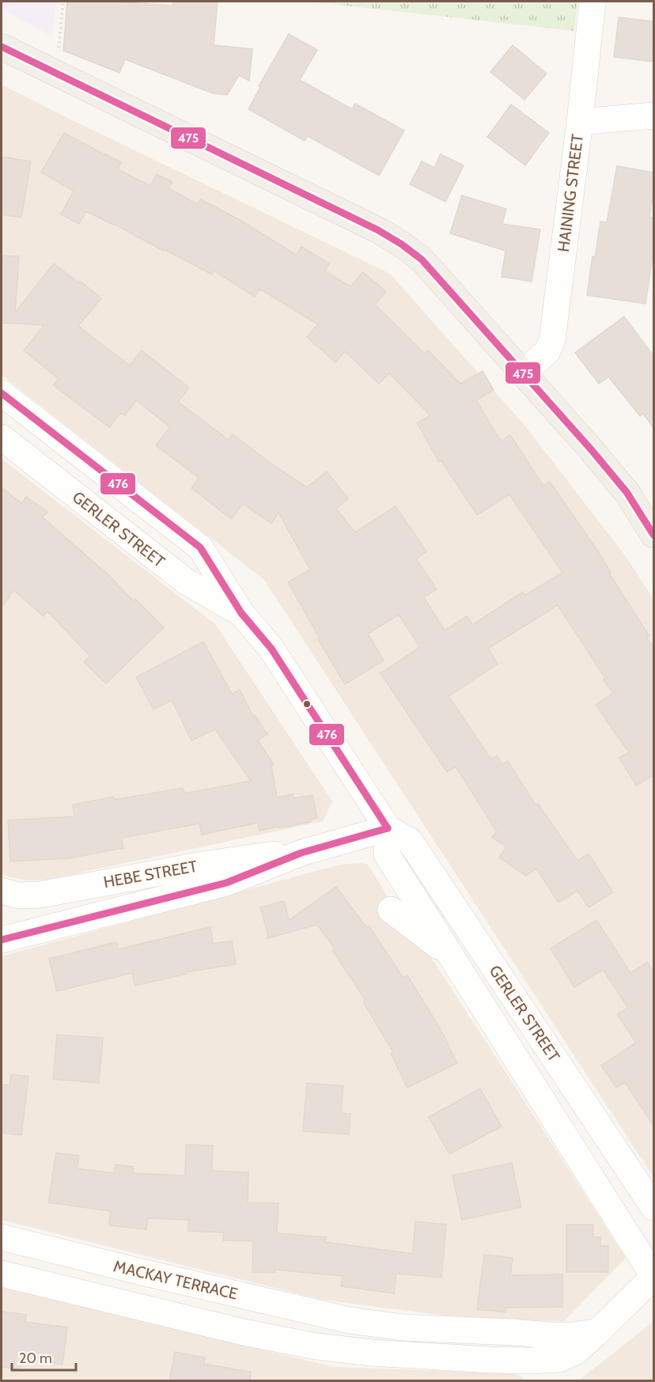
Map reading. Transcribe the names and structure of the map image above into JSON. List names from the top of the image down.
{
  "streets": {
    "street": [
      "HAINING STREET",
      "GERLER STREET",
      "HEBE STREET",
      "MACKAY TERRACE"
    ]
  },
  "crossings": [
    ["GERLER STREET", "HEBE STREET"]
  ],
  "lines": ["transit line 475", "transit line 476"],
  "scale_bar": "20 m"
}
